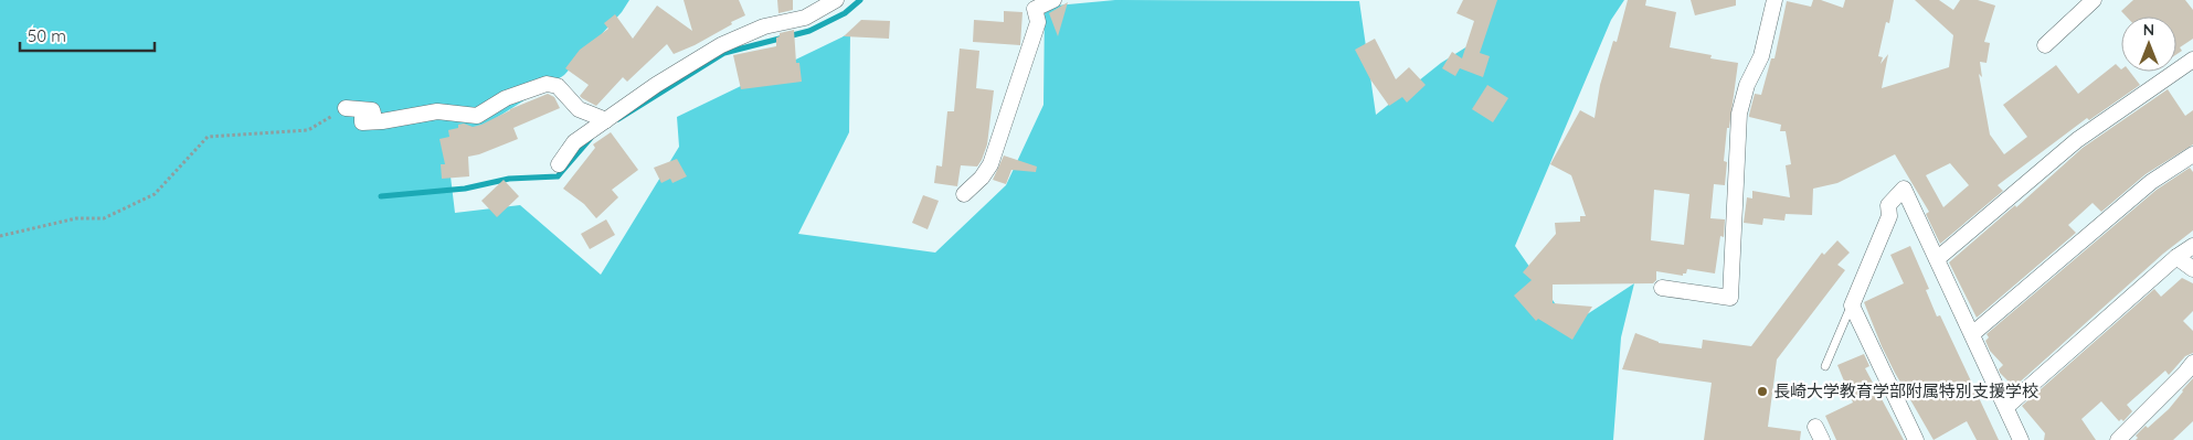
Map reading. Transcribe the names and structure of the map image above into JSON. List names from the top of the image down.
{
  "places": ["長崎大学教育学部附属特別支援学校"],
  "scale_bar": "50 m",
  "north": "top"
}
